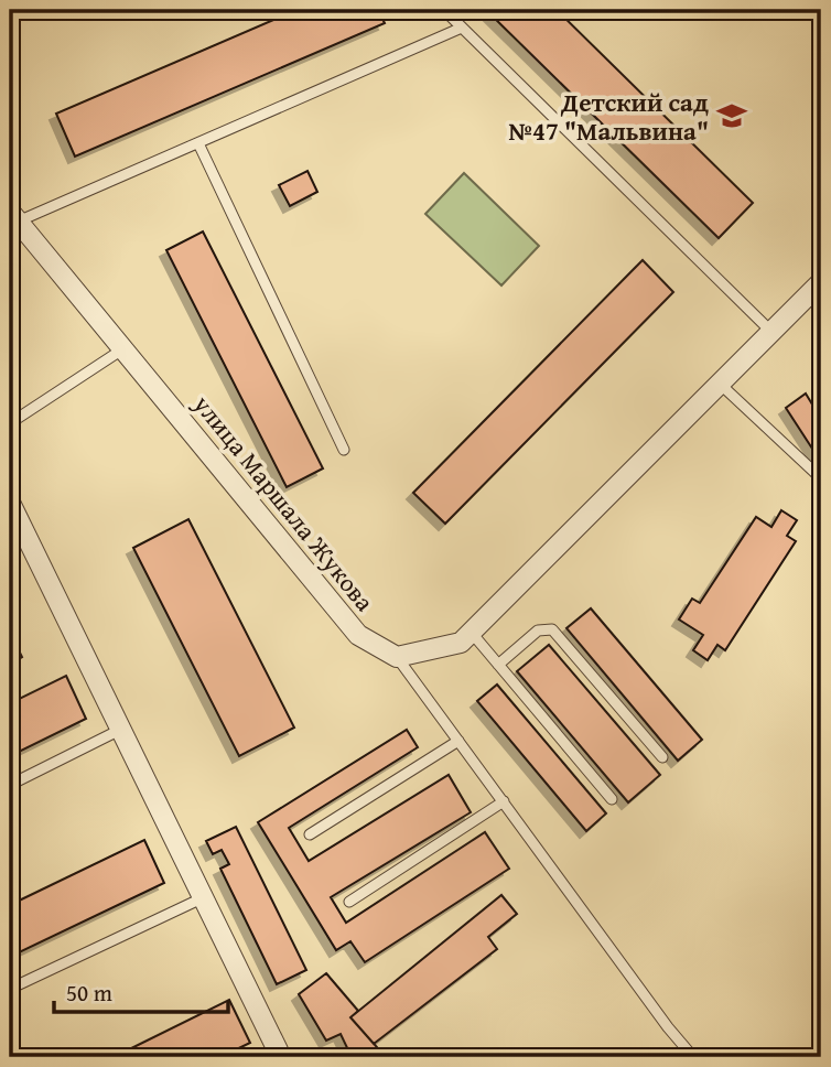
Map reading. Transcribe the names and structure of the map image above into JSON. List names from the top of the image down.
{
  "streets": {
    "street": ["улица Маршала Жукова"]
  },
  "places": {
    "school or university": ["Детский сад №47 \"Мальвина\""]
  },
  "scale_bar": "50 m"
}
